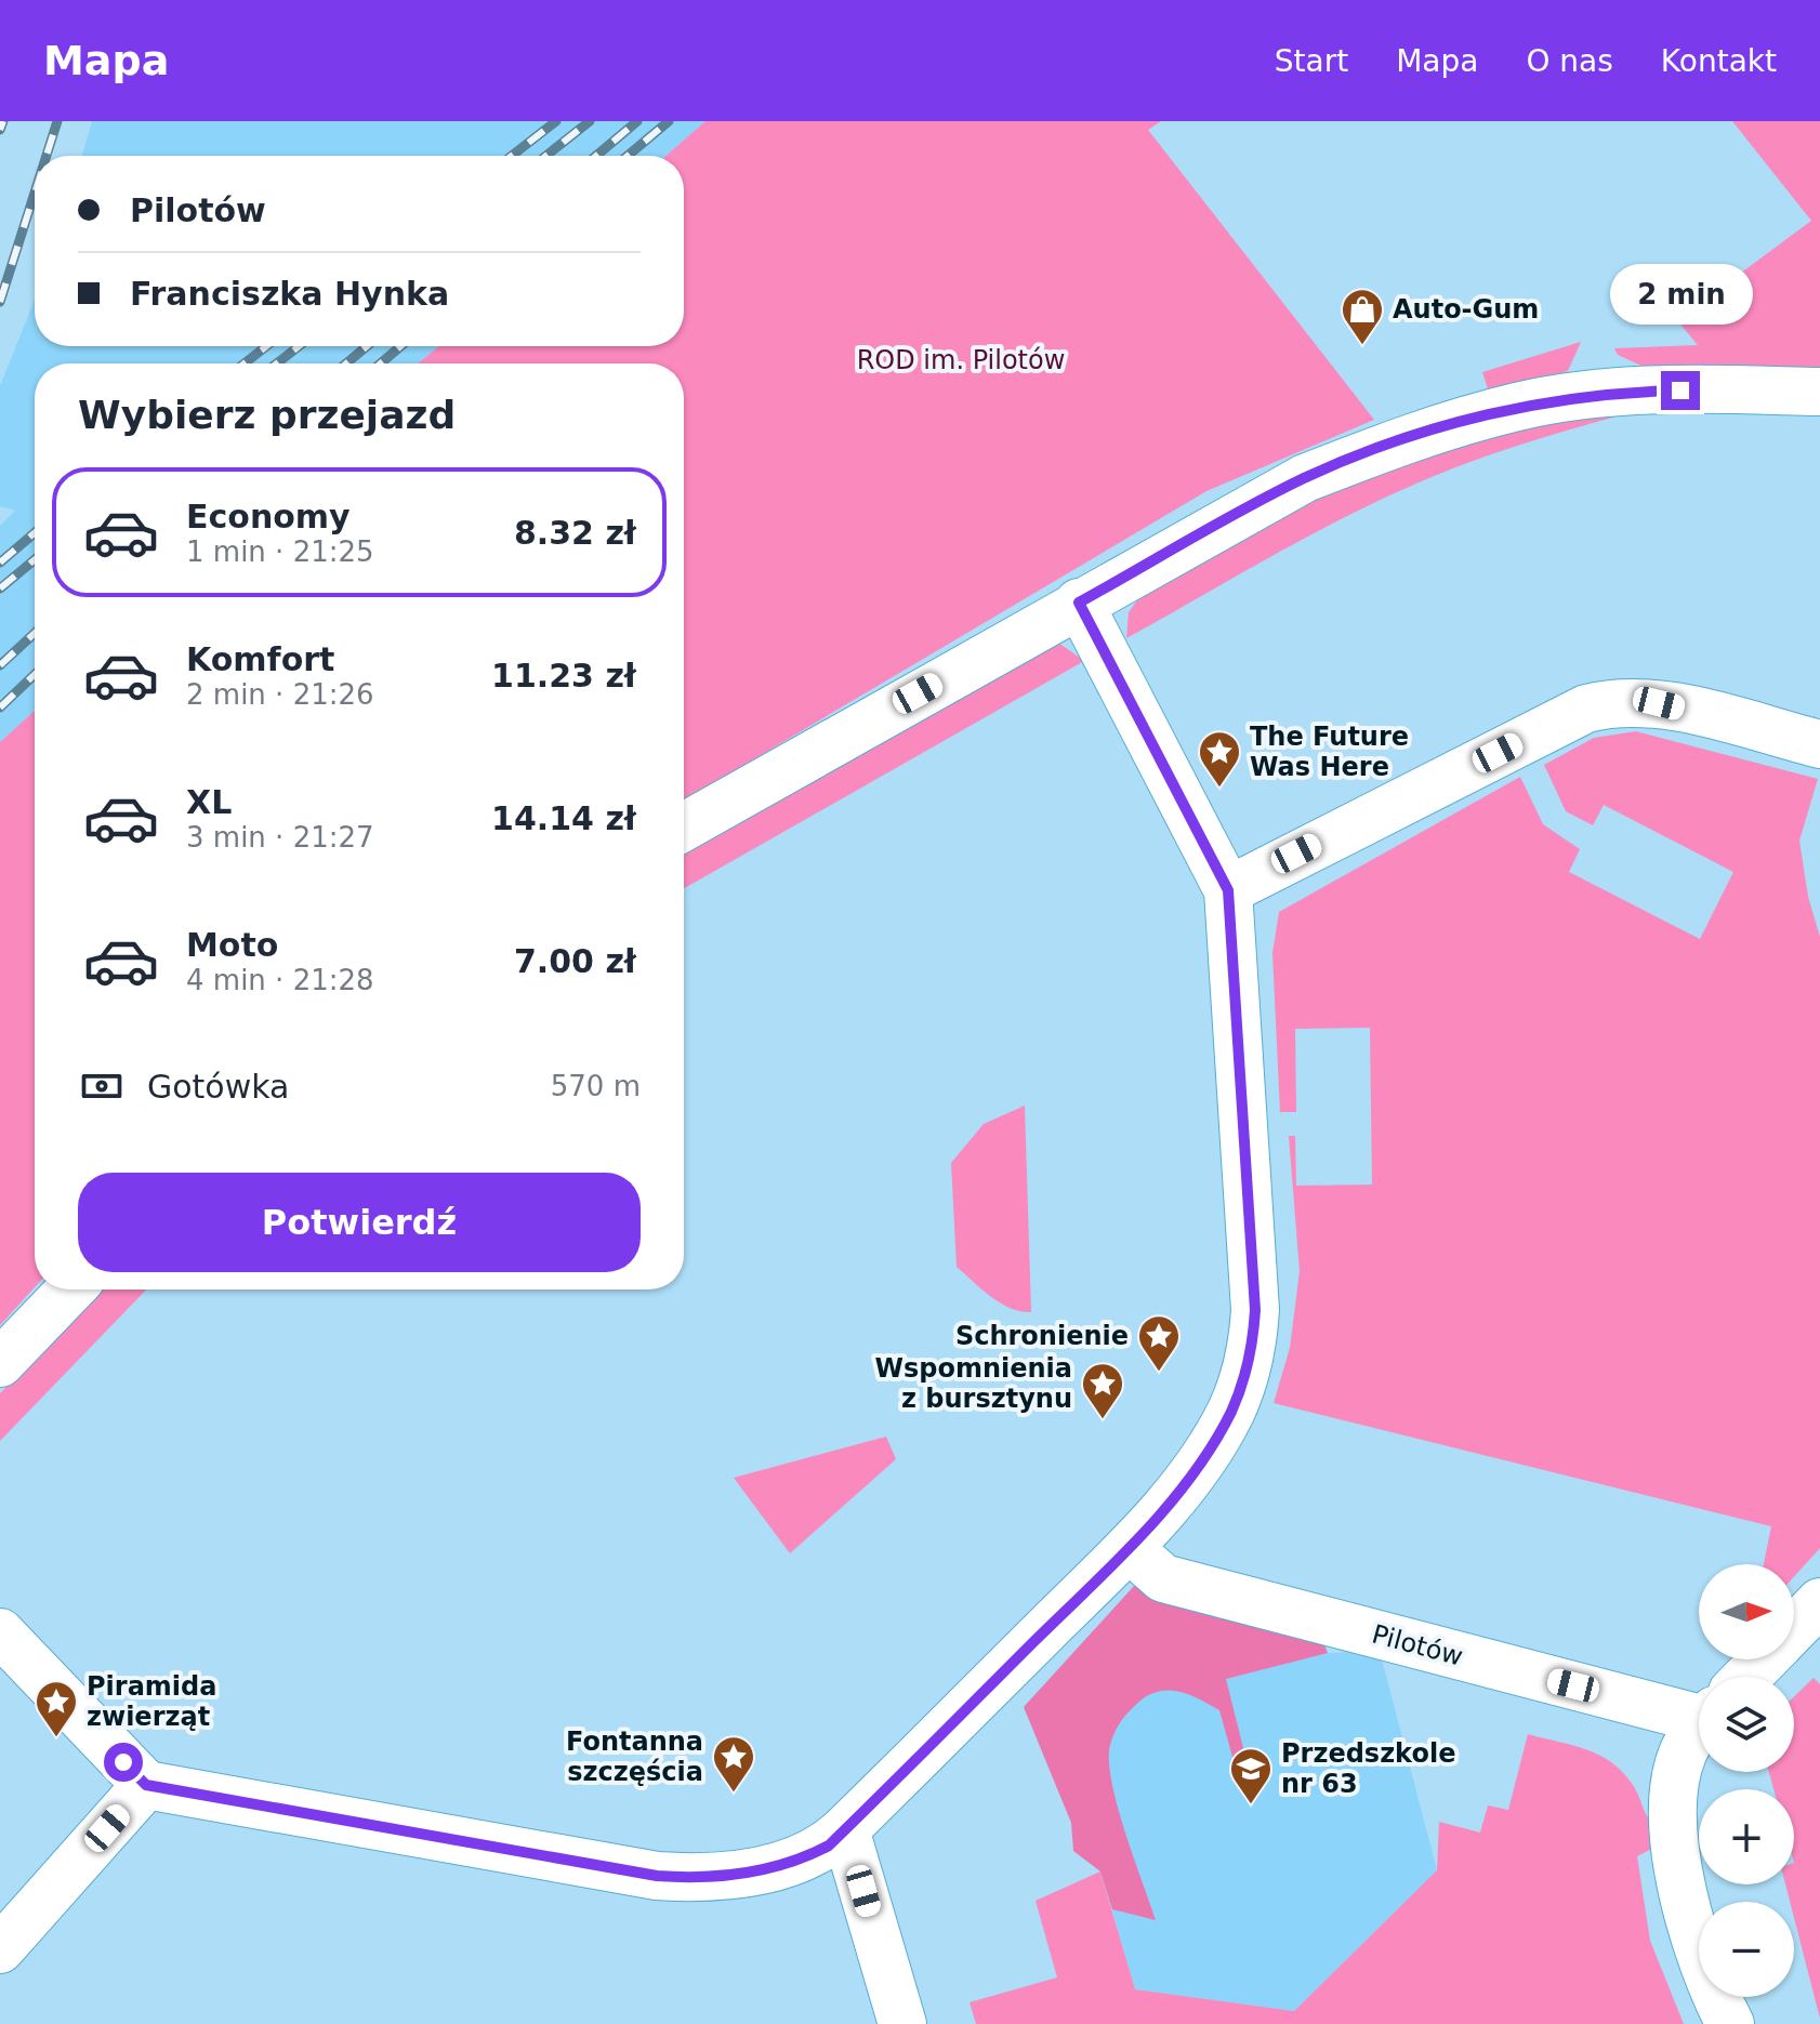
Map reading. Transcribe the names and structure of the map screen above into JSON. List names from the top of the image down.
{
  "streets": {
    "street": ["Pilotów"]
  },
  "parks": ["ROD im. Pilotów"],
  "places": {
    "shop": ["Auto-Gum"],
    "place": [
      "The Future Was Here",
      "Schronienie",
      "Wspomnienia z bursztynu",
      "Piramida zwierząt",
      "Fontanna szczęścia"
    ],
    "school or university": ["Przedszkole nr 63"]
  },
  "north": "right",
  "page": {
    "header": "Mapa",
    "nav": [
      "Start",
      "Mapa",
      "O nas",
      "Kontakt"
    ],
    "banner": ["Pilotów", "Franciszka Hynka"],
    "bubble": "2 min",
    "heading": "Wybierz przejazd",
    "list": [
      {
        "name": "Economy",
        "note": "1 min · 21:25",
        "value": "8.32 zł"
      },
      {
        "name": "Komfort",
        "note": "2 min · 21:26",
        "value": "11.23 zł"
      },
      {
        "name": "XL",
        "note": "3 min · 21:27",
        "value": "14.14 zł"
      },
      {
        "name": "Moto",
        "note": "4 min · 21:28",
        "value": "7.00 zł"
      }
    ],
    "pay": ["Gotówka", "570 m"],
    "buttons": "Potwierdź",
    "map_buttons": ["+", "−"]
  }
}
